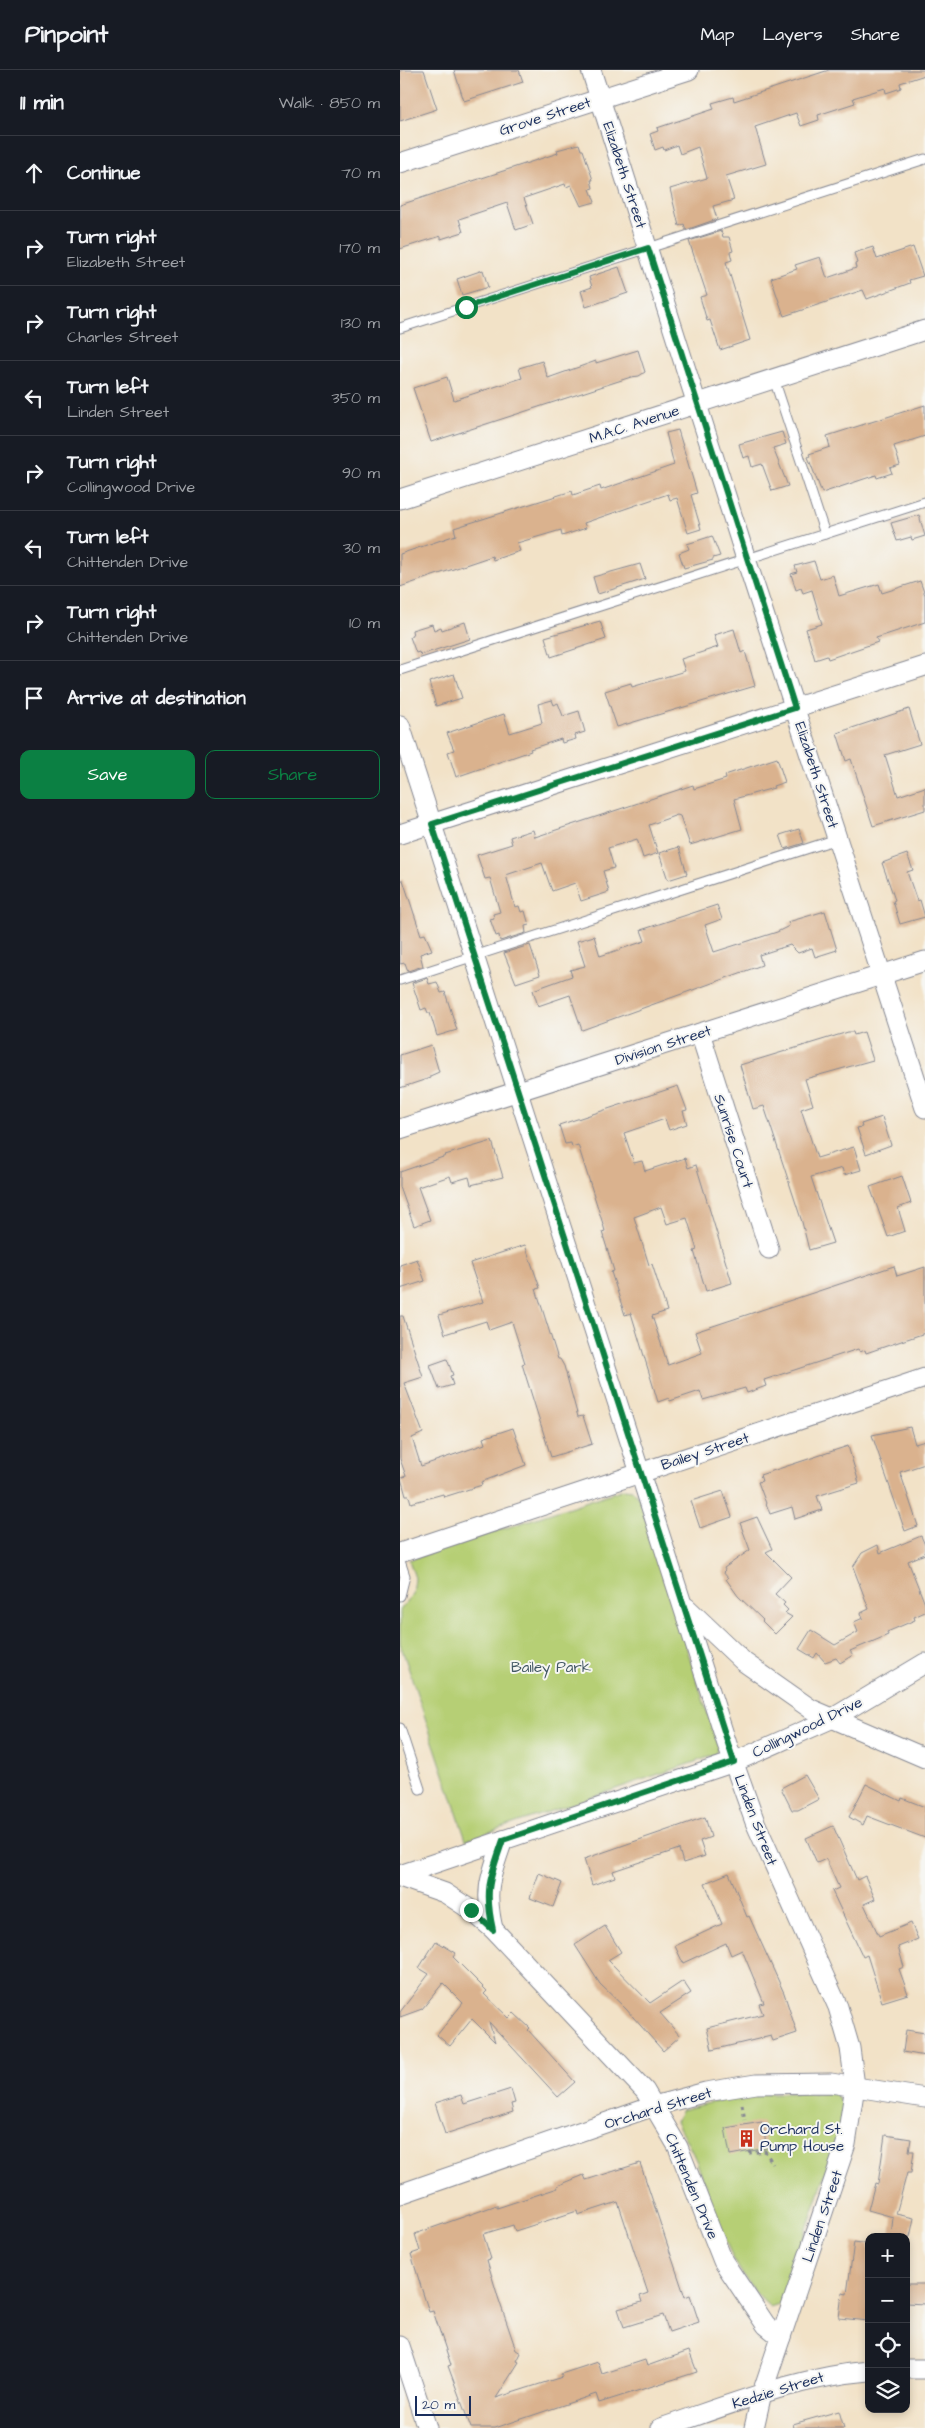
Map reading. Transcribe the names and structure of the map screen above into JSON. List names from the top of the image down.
{
  "streets": {
    "street": [
      "Grove Street",
      "Elizabeth Street",
      "M.A.C. Avenue",
      "Division Street",
      "Sunrise Court",
      "Bailey Street",
      "Collingwood Drive",
      "Linden Street",
      "Orchard Street",
      "Chittenden Drive",
      "Kedzie Street"
    ]
  },
  "crossings": [
    ["Grove Street", "Elizabeth Street"],
    ["Elizabeth Street", "M.A.C. Avenue"],
    ["Elizabeth Street", "Division Street"],
    ["Division Street", "Sunrise Court"],
    ["Division Street", "Linden Street"],
    ["Bailey Street", "Linden Street"],
    ["Collingwood Drive", "Linden Street"],
    ["Collingwood Drive", "Chittenden Drive"],
    ["Linden Street", "Orchard Street"],
    ["Linden Street", "Chittenden Drive"],
    ["Linden Street", "Kedzie Street"],
    ["Orchard Street", "Chittenden Drive"]
  ],
  "parks": ["Bailey Park"],
  "places": {
    "building": ["Orchard St. Pump House"]
  },
  "scale_bar": "20 m",
  "page": {
    "header": "Pinpoint",
    "nav": ["Map", "Layers", "Share"],
    "heading": ["11 min", "Walk · 850 m"],
    "list": [
      ["Continue", "70 m"],
      ["Turn right", "Elizabeth Street", "170 m"],
      ["Turn right", "Charles Street", "130 m"],
      ["Turn left", "Linden Street", "350 m"],
      ["Turn right", "Collingwood Drive", "90 m"],
      ["Turn left", "Chittenden Drive", "30 m"],
      ["Turn right", "Chittenden Drive", "10 m"],
      "Arrive at destination"
    ],
    "buttons": ["Save", "Share"],
    "map_buttons": ["+", "−"],
    "scale": "20 m"
  }
}
